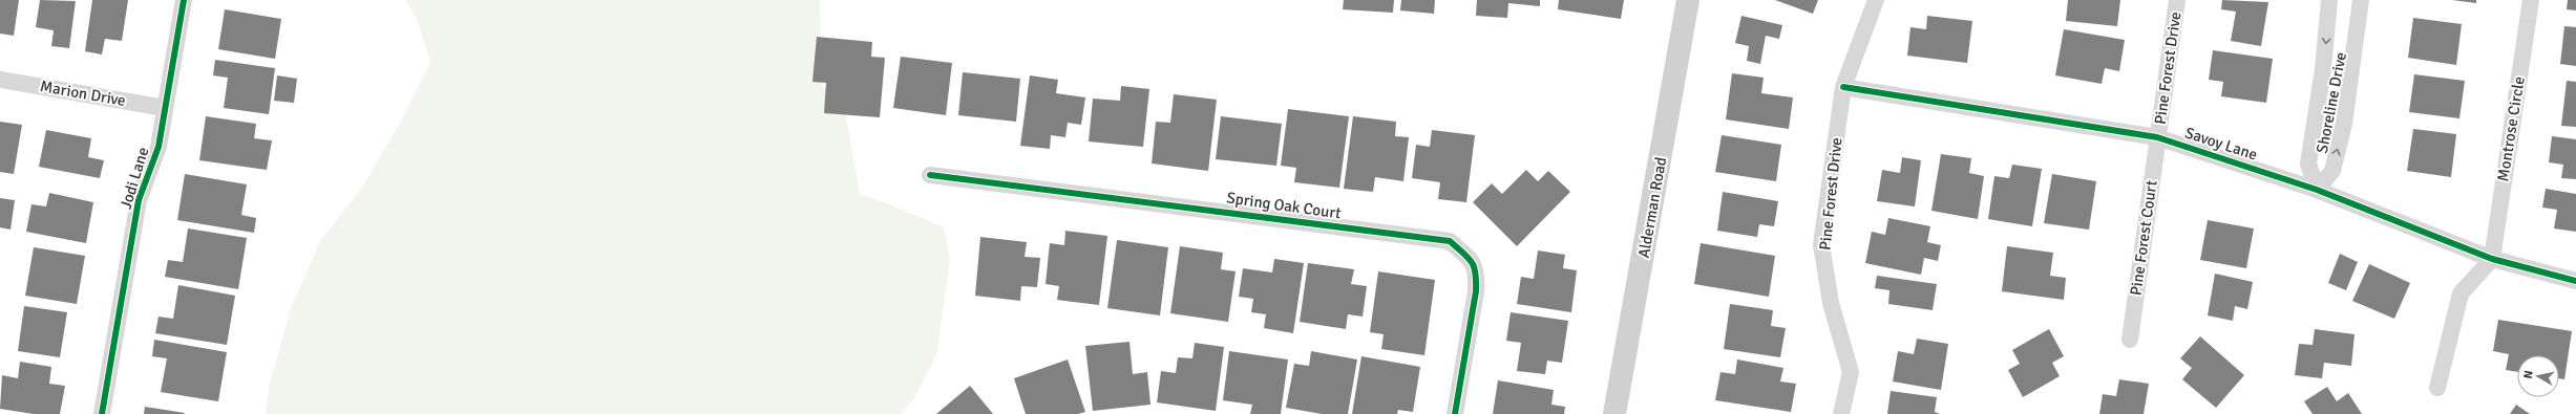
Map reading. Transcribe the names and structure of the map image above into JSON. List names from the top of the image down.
{
  "streets": {
    "street": [
      "Pine Forest Drive",
      "Marion Drive",
      "Shoreline Drive",
      "Montrose Circle",
      "Savoy Lane",
      "Jodi Lane",
      "Spring Oak Court",
      "Alderman Road",
      "Pine Forest Court"
    ]
  },
  "crossings": [
    ["Pine Forest Drive", "Savoy Lane"],
    ["Pine Forest Drive", "Pine Forest Court"],
    ["Marion Drive", "Jodi Lane"],
    ["Shoreline Drive", "Savoy Lane"],
    ["Montrose Circle", "Savoy Lane"],
    ["Savoy Lane", "Pine Forest Court"]
  ],
  "north": "left"
}
